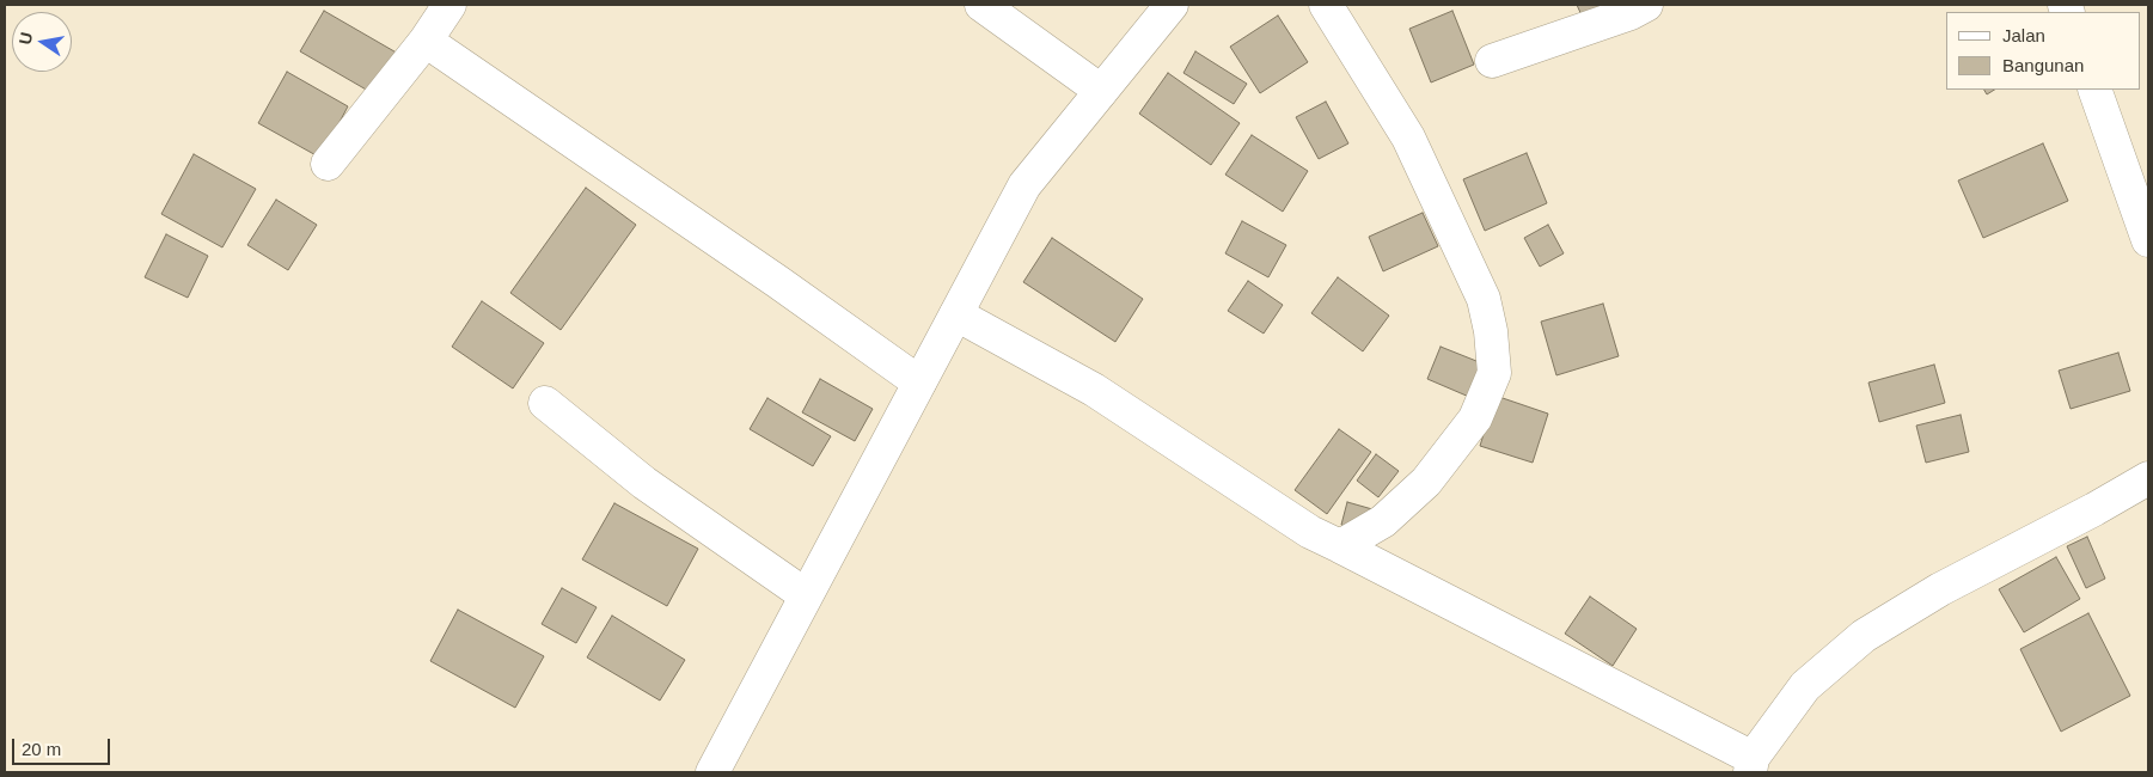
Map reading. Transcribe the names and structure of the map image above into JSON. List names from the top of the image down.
{
  "legend": ["Jalan", "Bangunan"],
  "scale_bar": "20 m",
  "north": "left"
}
